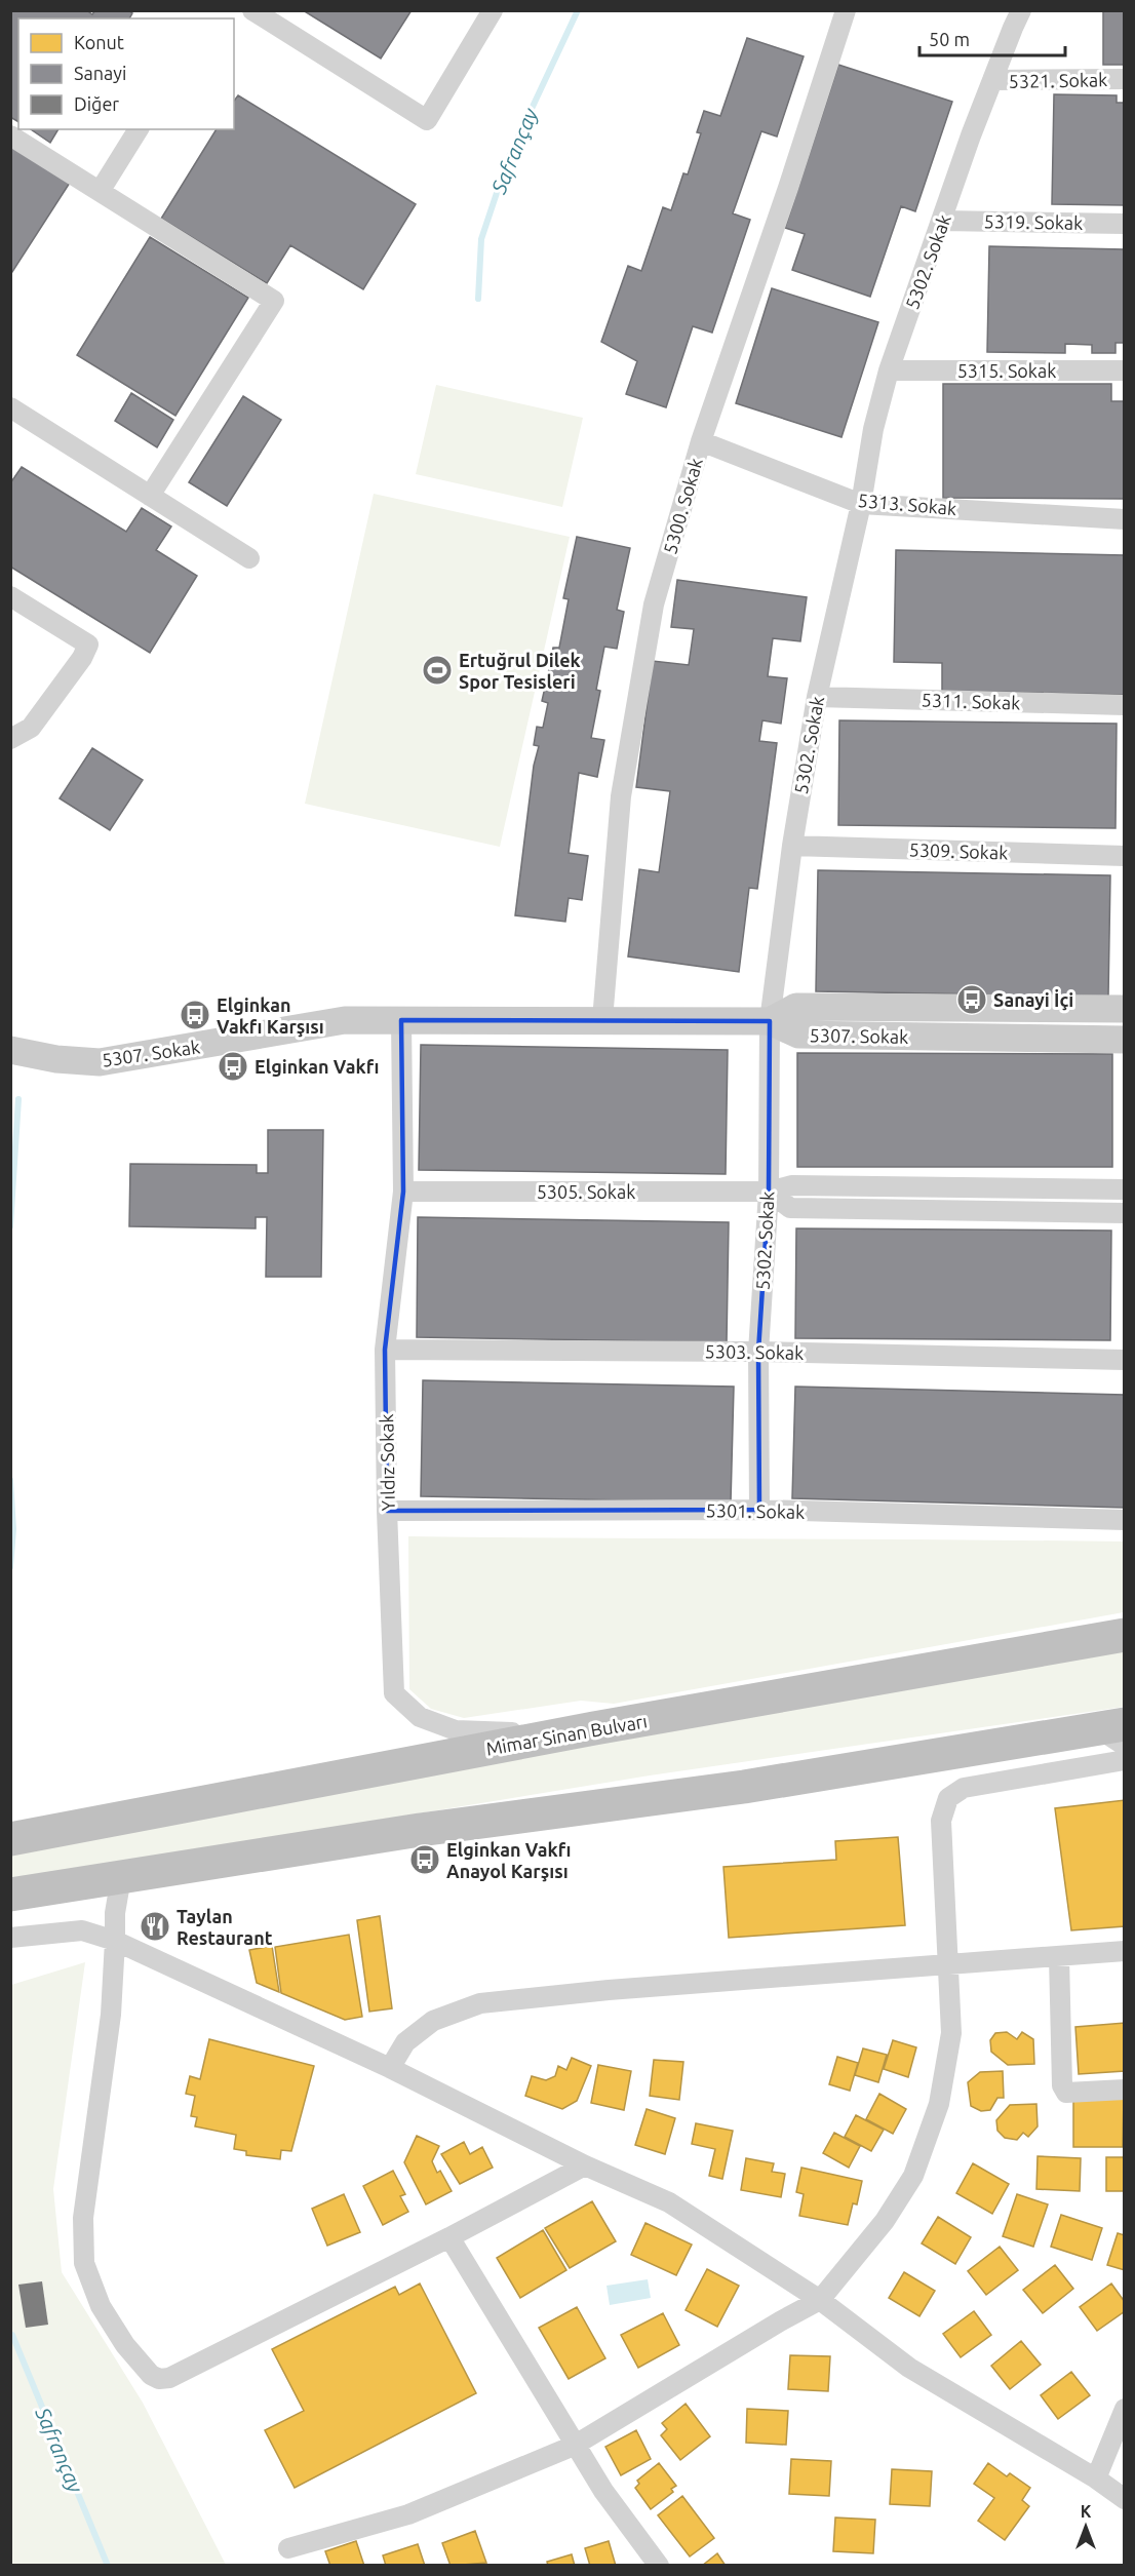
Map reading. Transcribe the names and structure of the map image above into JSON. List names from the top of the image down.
{
  "streets": {
    "highway": ["Mimar Sinan Bulvarı"],
    "street": [
      "5321. Sokak",
      "5319. Sokak",
      "5302. Sokak",
      "5315. Sokak",
      "5313. Sokak",
      "5300. Sokak",
      "5311. Sokak",
      "5309. Sokak",
      "5307. Sokak",
      "5305. Sokak",
      "5303. Sokak",
      "Yıldız Sokak",
      "5301. Sokak"
    ]
  },
  "crossings": [
    ["5321. Sokak", "5302. Sokak"],
    ["5319. Sokak", "5302. Sokak"],
    ["5302. Sokak", "5315. Sokak"],
    ["5302. Sokak", "5313. Sokak"],
    ["5302. Sokak", "5311. Sokak"],
    ["5302. Sokak", "5309. Sokak"],
    ["5302. Sokak", "5307. Sokak"],
    ["5302. Sokak", "5305. Sokak"],
    ["5302. Sokak", "5303. Sokak"],
    ["5302. Sokak", "5301. Sokak"],
    ["5313. Sokak", "5300. Sokak"],
    ["5300. Sokak", "5307. Sokak"],
    ["5307. Sokak", "Yıldız Sokak"],
    ["5305. Sokak", "Yıldız Sokak"],
    ["5303. Sokak", "Yıldız Sokak"],
    ["Yıldız Sokak", "5301. Sokak"],
    ["Yıldız Sokak", "Mimar Sinan Bulvarı"]
  ],
  "water": ["Safrançay"],
  "places": {
    "sports": ["Ertuğrul Dilek Spor Tesisleri"],
    "bus stop": [
      "Sanayi İçi",
      "Elginkan Vakfı Karşısı",
      "Elginkan Vakfı",
      "Elginkan Vakfı Anayol Karşısı"
    ],
    "restaurant": ["Taylan Restaurant"]
  },
  "legend": ["Konut", "Sanayi", "Diğer"],
  "scale_bar": "50 m",
  "north": "top"
}
